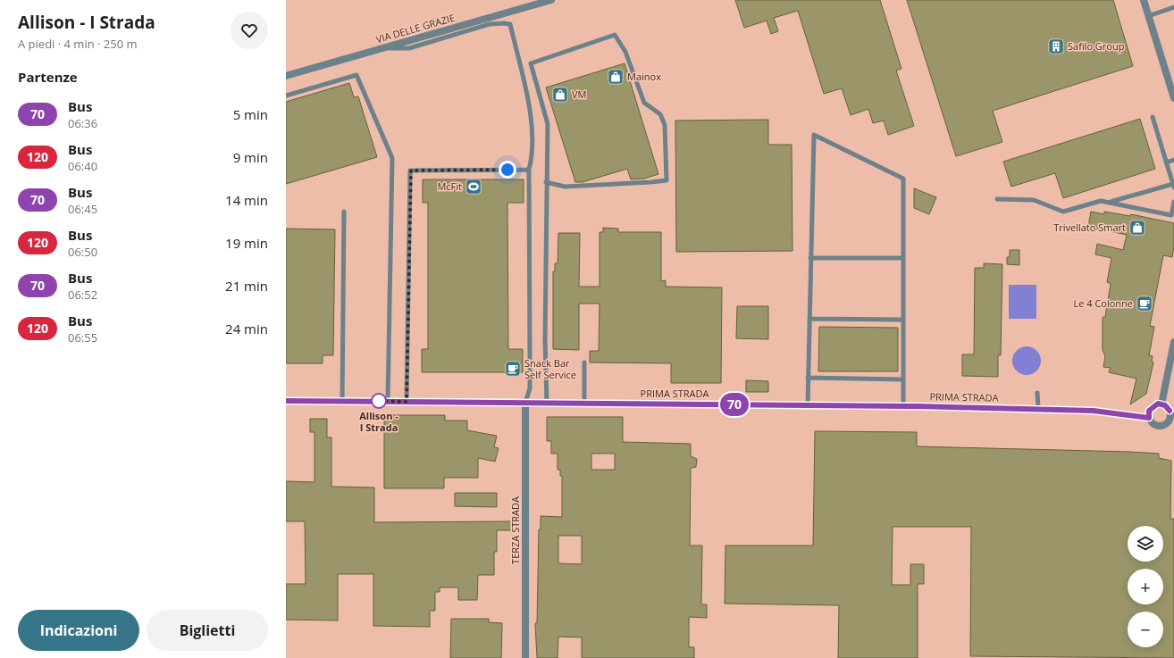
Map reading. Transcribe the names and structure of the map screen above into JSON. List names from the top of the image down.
{
  "streets": {
    "street": ["VIA DELLE GRAZIE", "PRIMA STRADA", "TERZA STRADA"]
  },
  "crossings": [
    ["PRIMA STRADA", "TERZA STRADA"]
  ],
  "places": {
    "building": ["Safilo Group"],
    "shop": ["Mainox", "VM", "Trivellato Smart"],
    "sports": ["McFit"],
    "cafe": ["Le 4 Colonne", "Snack Bar Self Service"],
    "other": ["Allison - I Strada"]
  },
  "lines": ["bus line 70"],
  "page": {
    "heading": [
      ["Allison - I Strada", "A piedi · 4 min · 250 m"],
      "Partenze"
    ],
    "on_map": "70",
    "list": [
      {
        "mark": "70",
        "name": "Bus",
        "note": "06:36",
        "value": "5 min"
      },
      {
        "mark": "120",
        "name": "Bus",
        "note": "06:40",
        "value": "9 min"
      },
      {
        "mark": "70",
        "name": "Bus",
        "note": "06:45",
        "value": "14 min"
      },
      {
        "mark": "120",
        "name": "Bus",
        "note": "06:50",
        "value": "19 min"
      },
      {
        "mark": "70",
        "name": "Bus",
        "note": "06:52",
        "value": "21 min"
      },
      {
        "mark": "120",
        "name": "Bus",
        "note": "06:55",
        "value": "24 min"
      }
    ],
    "map_buttons": ["+", "−"],
    "buttons": ["Indicazioni", "Biglietti"]
  }
}
